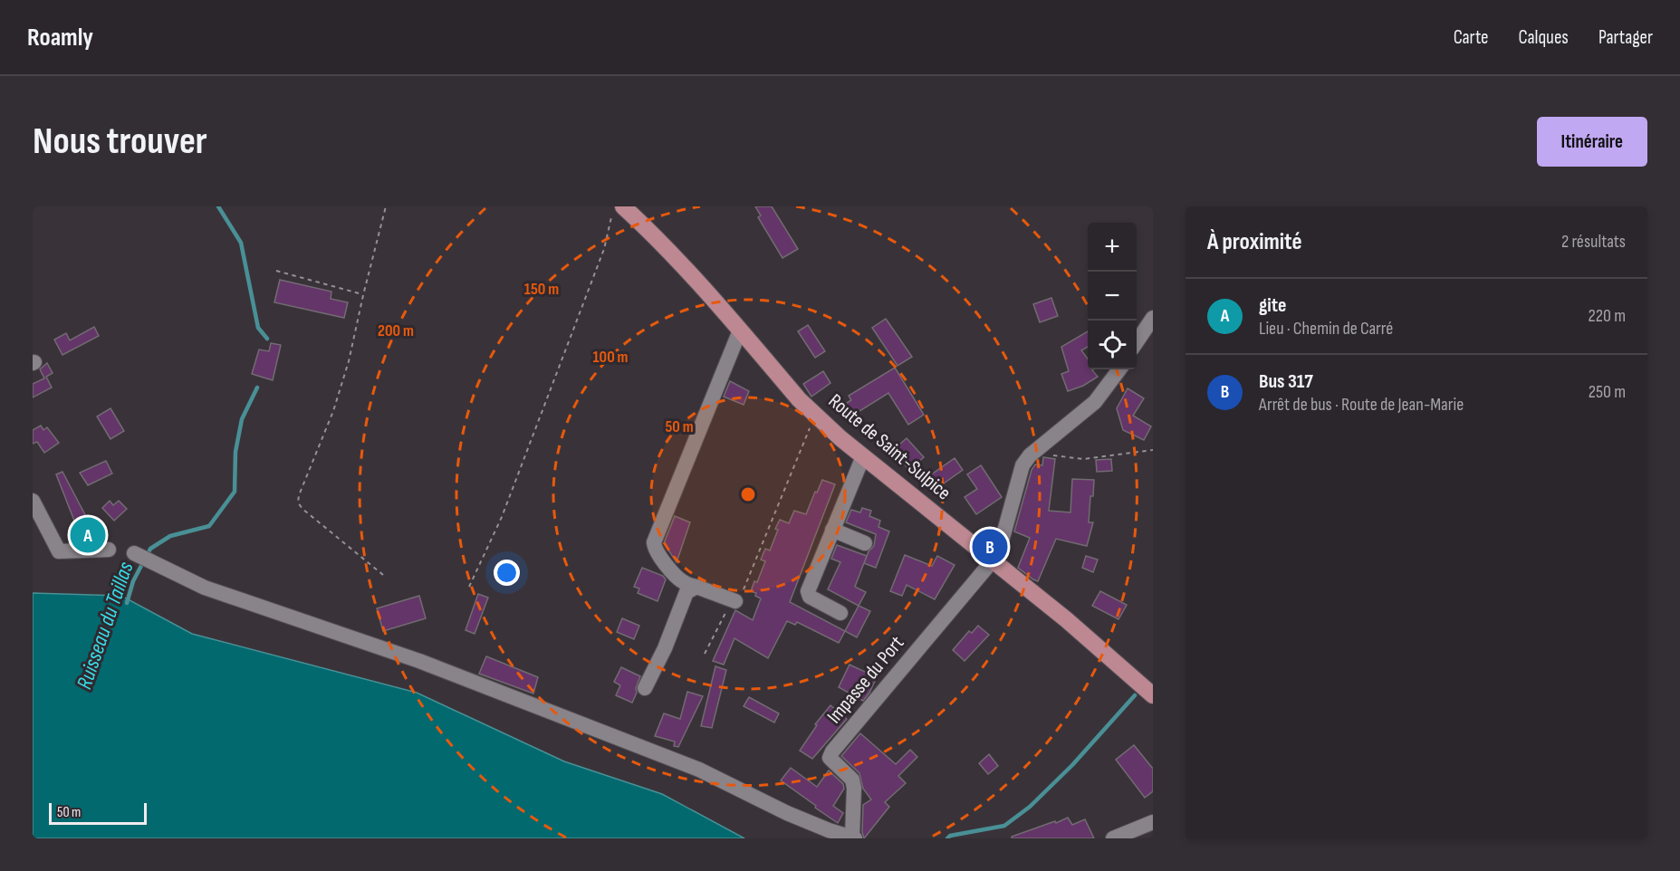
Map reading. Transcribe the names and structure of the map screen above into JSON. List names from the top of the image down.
{
  "streets": {
    "main road": ["Route de Saint-Sulpice"],
    "street": ["Impasse du Port"]
  },
  "crossings": [
    ["Route de Saint-Sulpice", "Impasse du Port"]
  ],
  "water": ["Ruisseau du Taillas"],
  "scale_bar": "50 m",
  "page": {
    "header": "Roamly",
    "nav": ["Carte", "Calques", "Partager"],
    "buttons": "Itinéraire",
    "title": "Nous trouver",
    "heading": ["À proximité", "2 résultats"],
    "map_buttons": ["+", "−"],
    "list": [
      {
        "mark": "A",
        "name": "gite",
        "note": "Lieu · Chemin de Carré",
        "value": "220 m"
      },
      {
        "mark": "B",
        "name": "Bus 317",
        "note": "Arrêt de bus · Route de Jean-Marie",
        "value": "250 m"
      }
    ],
    "pins": ["A", "B"],
    "scale": "50 m"
  },
  "rings": [
    "150 m",
    "200 m",
    "100 m",
    "50 m"
  ]
}
